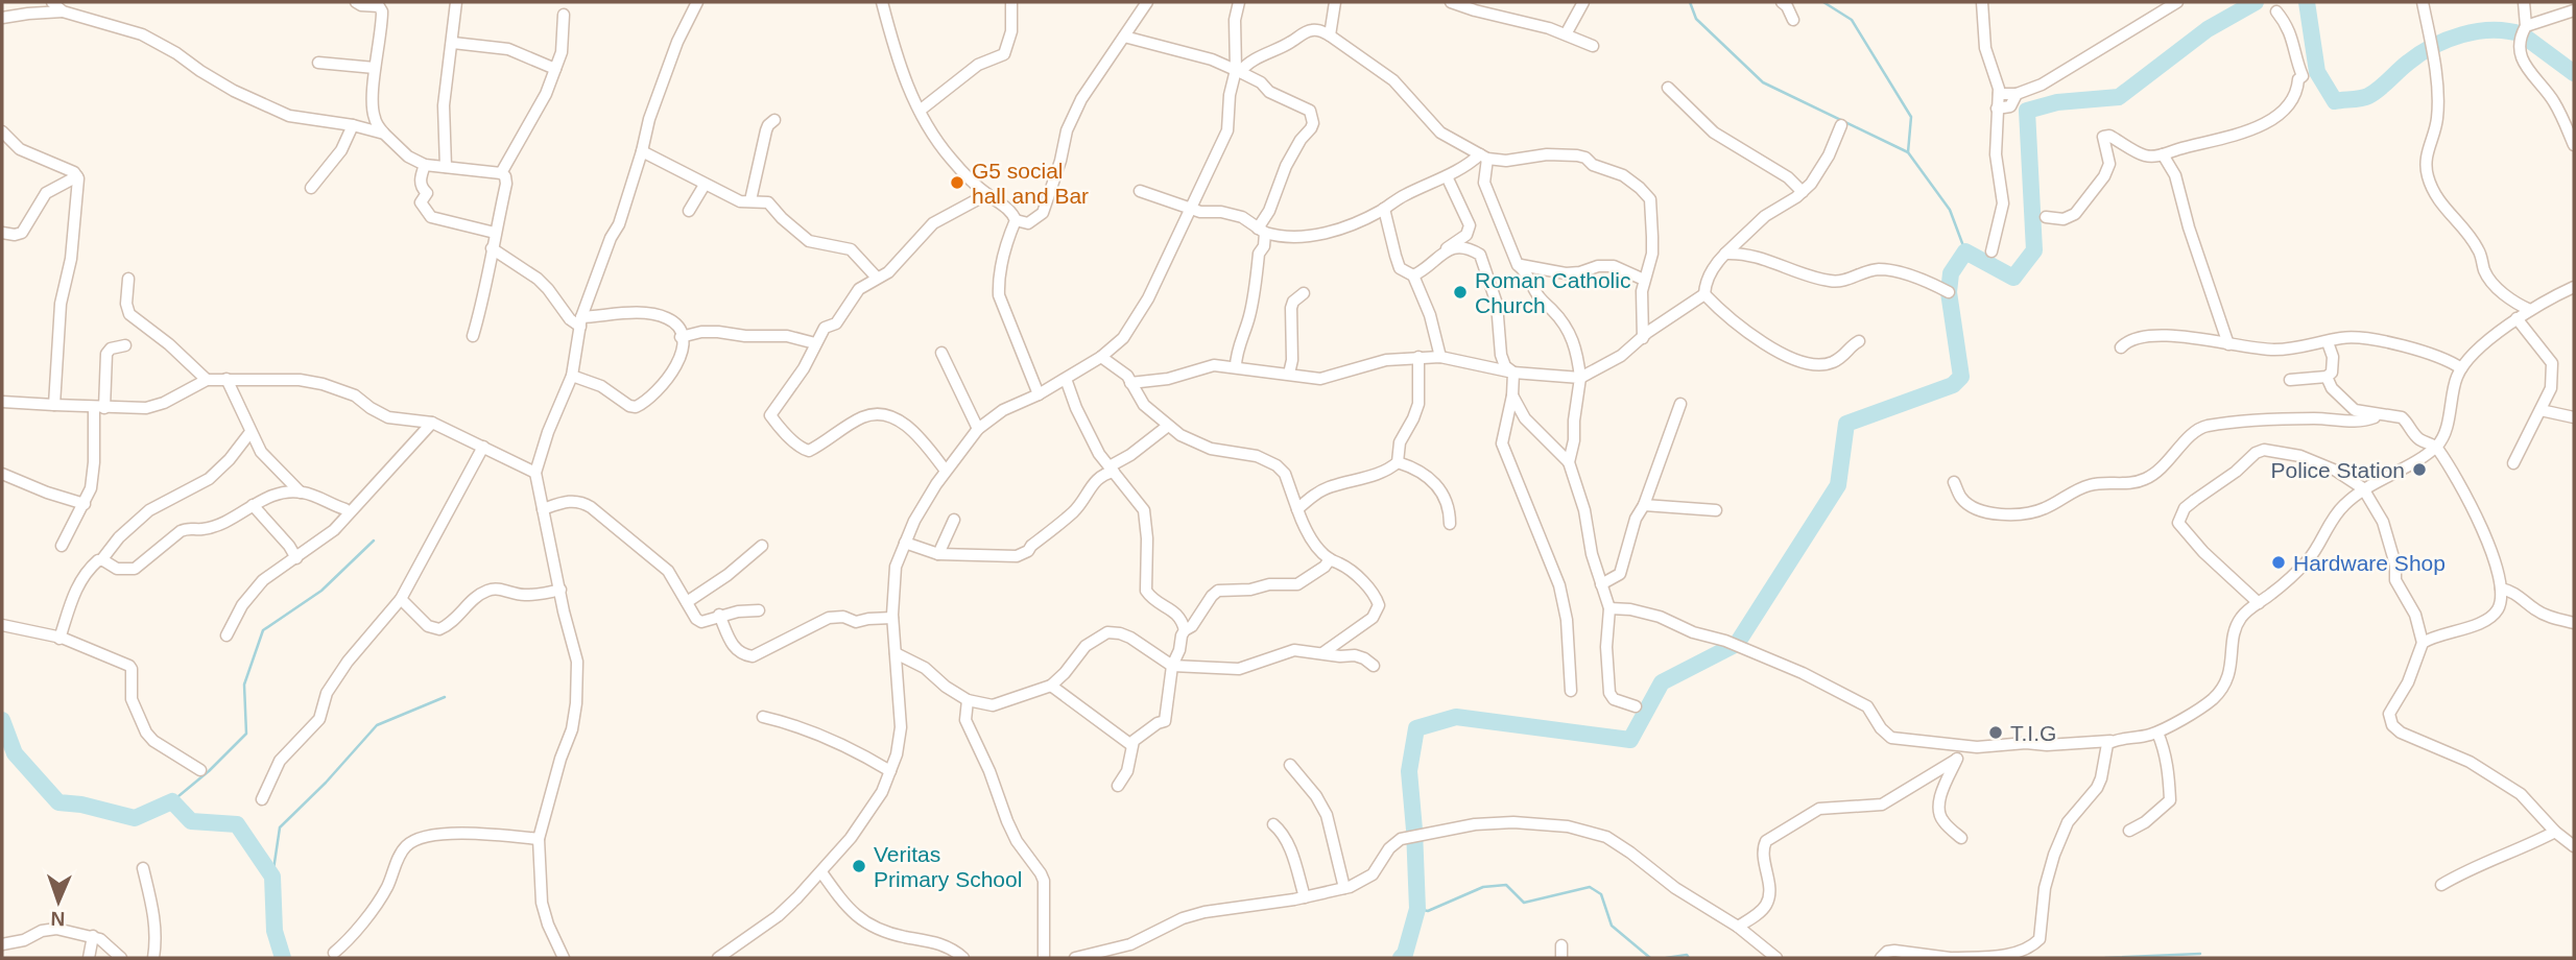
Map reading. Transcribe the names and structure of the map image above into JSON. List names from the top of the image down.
{
  "places": [
    "G5 social hall and Bar",
    "Roman Catholic Church",
    "Police Station",
    "Hardware Shop",
    "T.I.G",
    "Veritas Primary School"
  ],
  "north": "bottom"
}
